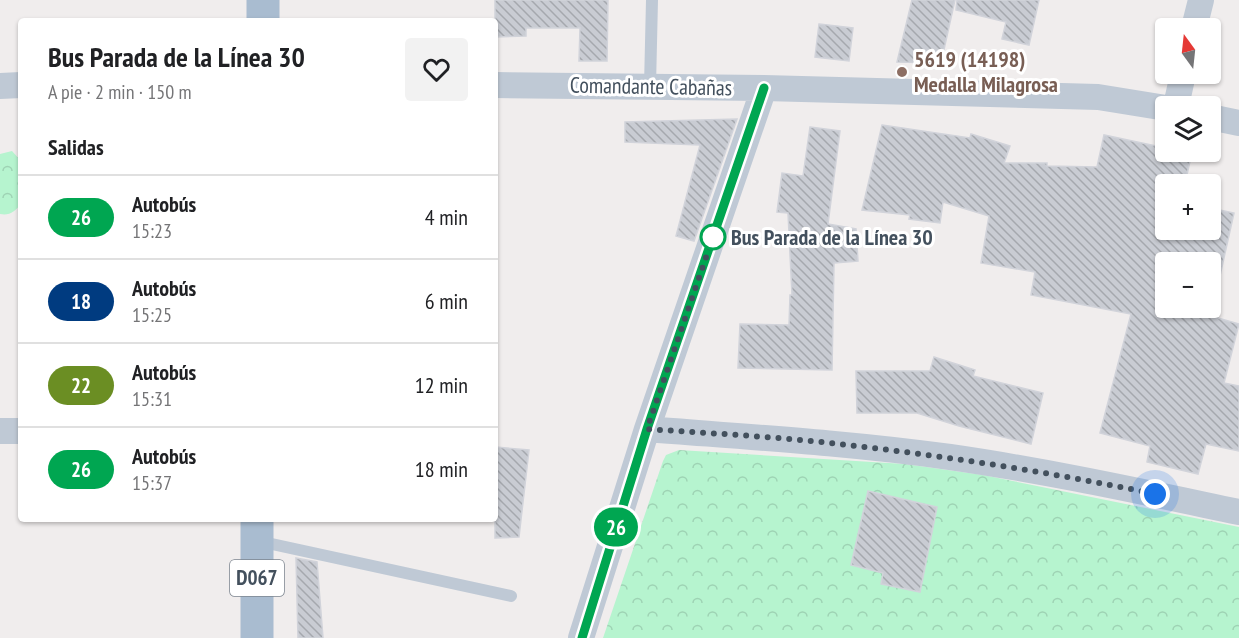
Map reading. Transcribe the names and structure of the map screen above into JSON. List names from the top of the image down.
{
  "streets": {
    "main road": ["D067"],
    "street": ["Comandante Cabañas"]
  },
  "places": ["5619 (14198) Medalla Milagrosa", "Bus Parada de la Línea 30"],
  "lines": ["bus line 26"],
  "north": "top",
  "page": {
    "on_map": "26",
    "map_buttons": ["+", "−"],
    "heading": [
      ["Bus Parada de la Línea 30", "A pie · 2 min · 150 m"],
      "Salidas"
    ],
    "list": [
      {
        "mark": "26",
        "name": "Autobús",
        "note": "15:23",
        "value": "4 min"
      },
      {
        "mark": "18",
        "name": "Autobús",
        "note": "15:25",
        "value": "6 min"
      },
      {
        "mark": "22",
        "name": "Autobús",
        "note": "15:31",
        "value": "12 min"
      },
      {
        "mark": "26",
        "name": "Autobús",
        "note": "15:37",
        "value": "18 min"
      }
    ]
  }
}
